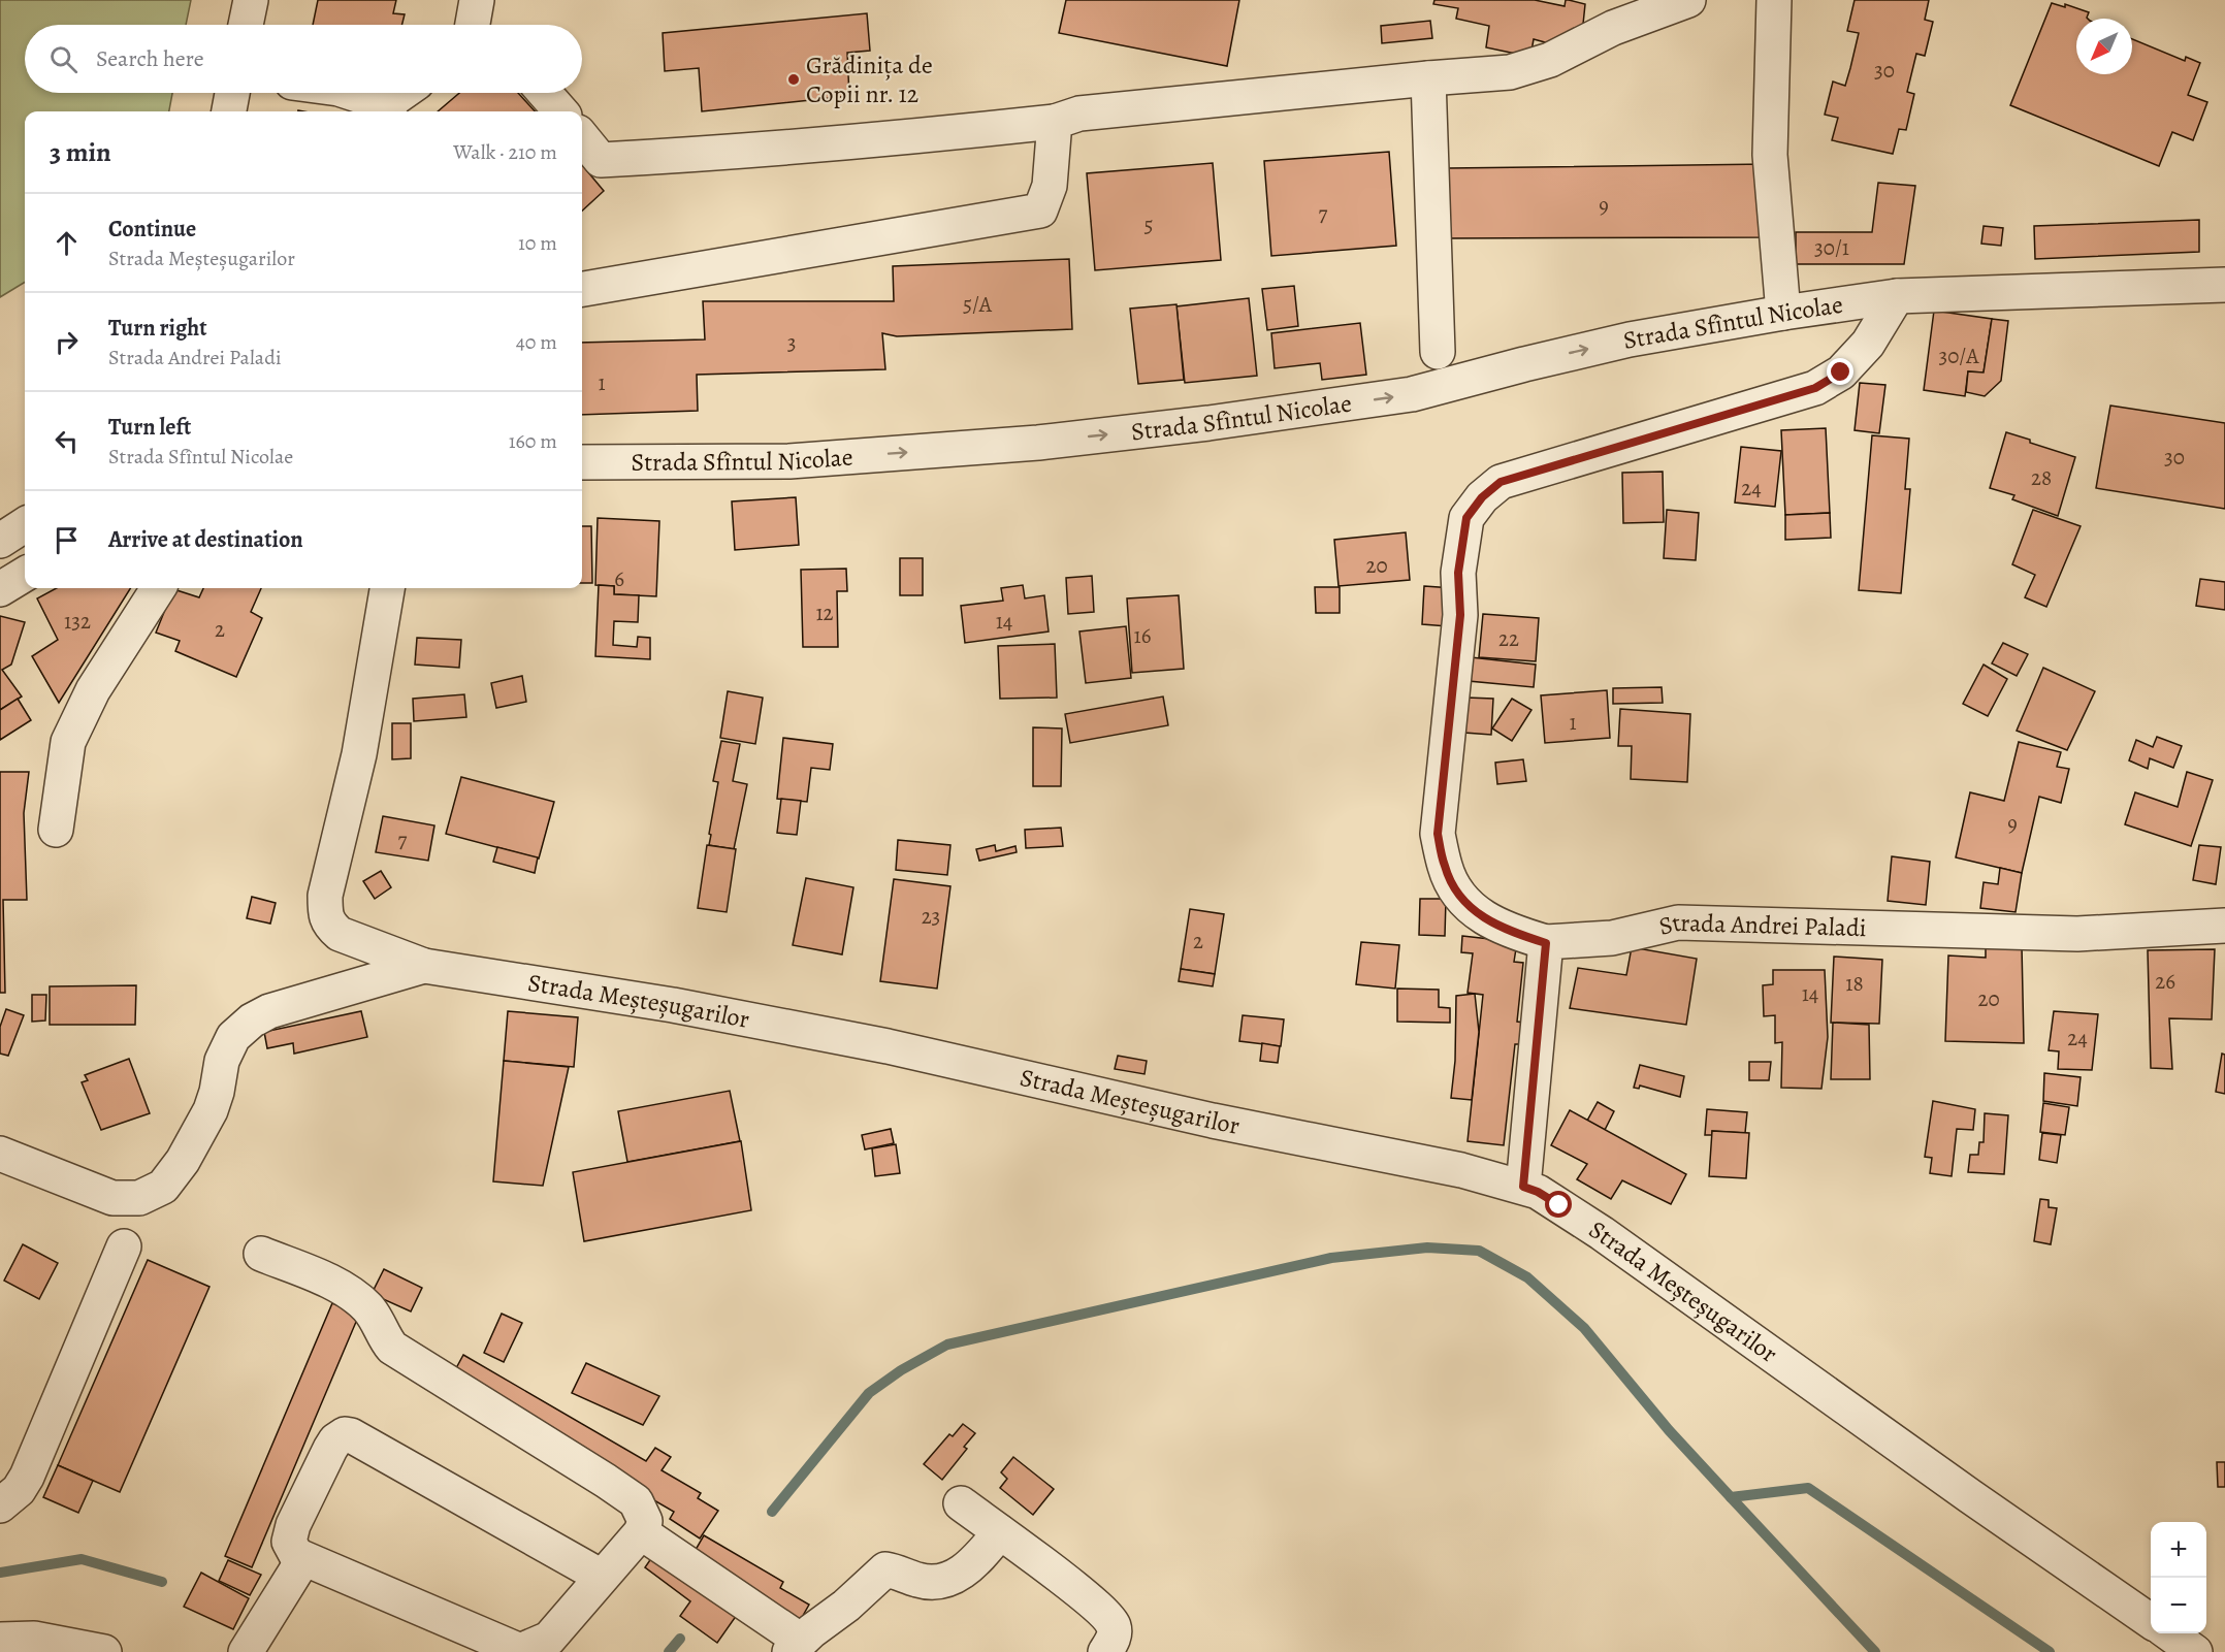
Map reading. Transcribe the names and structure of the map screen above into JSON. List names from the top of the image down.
{
  "streets": {
    "street": ["Strada Sfîntul Nicolae", "Strada Andrei Paladi", "Strada Meșteșugarilor"]
  },
  "crossings": [
    ["Strada Sfîntul Nicolae", "Strada Andrei Paladi"]
  ],
  "one_way": ["Strada Sfîntul Nicolae"],
  "places": ["Grădinița de Copii nr. 12"],
  "house_numbers": [
    "30",
    "9",
    "7",
    "5",
    "30/1",
    "5/A",
    "3",
    "30/A",
    "1",
    "30",
    "28",
    "24",
    "20",
    "6",
    "12",
    "132",
    "14",
    "2",
    "16",
    "22",
    "1",
    "9",
    "7",
    "23",
    "2",
    "26",
    "18",
    "14",
    "20",
    "24"
  ],
  "north": "bottom left",
  "page": {
    "search": "Search here",
    "heading": ["3 min", "Walk · 210 m"],
    "list": [
      ["Continue", "Strada Meșteșugarilor", "10 m"],
      ["Turn right", "Strada Andrei Paladi", "40 m"],
      ["Turn left", "Strada Sfîntul Nicolae", "160 m"],
      "Arrive at destination"
    ],
    "map_buttons": ["+", "−"]
  }
}
